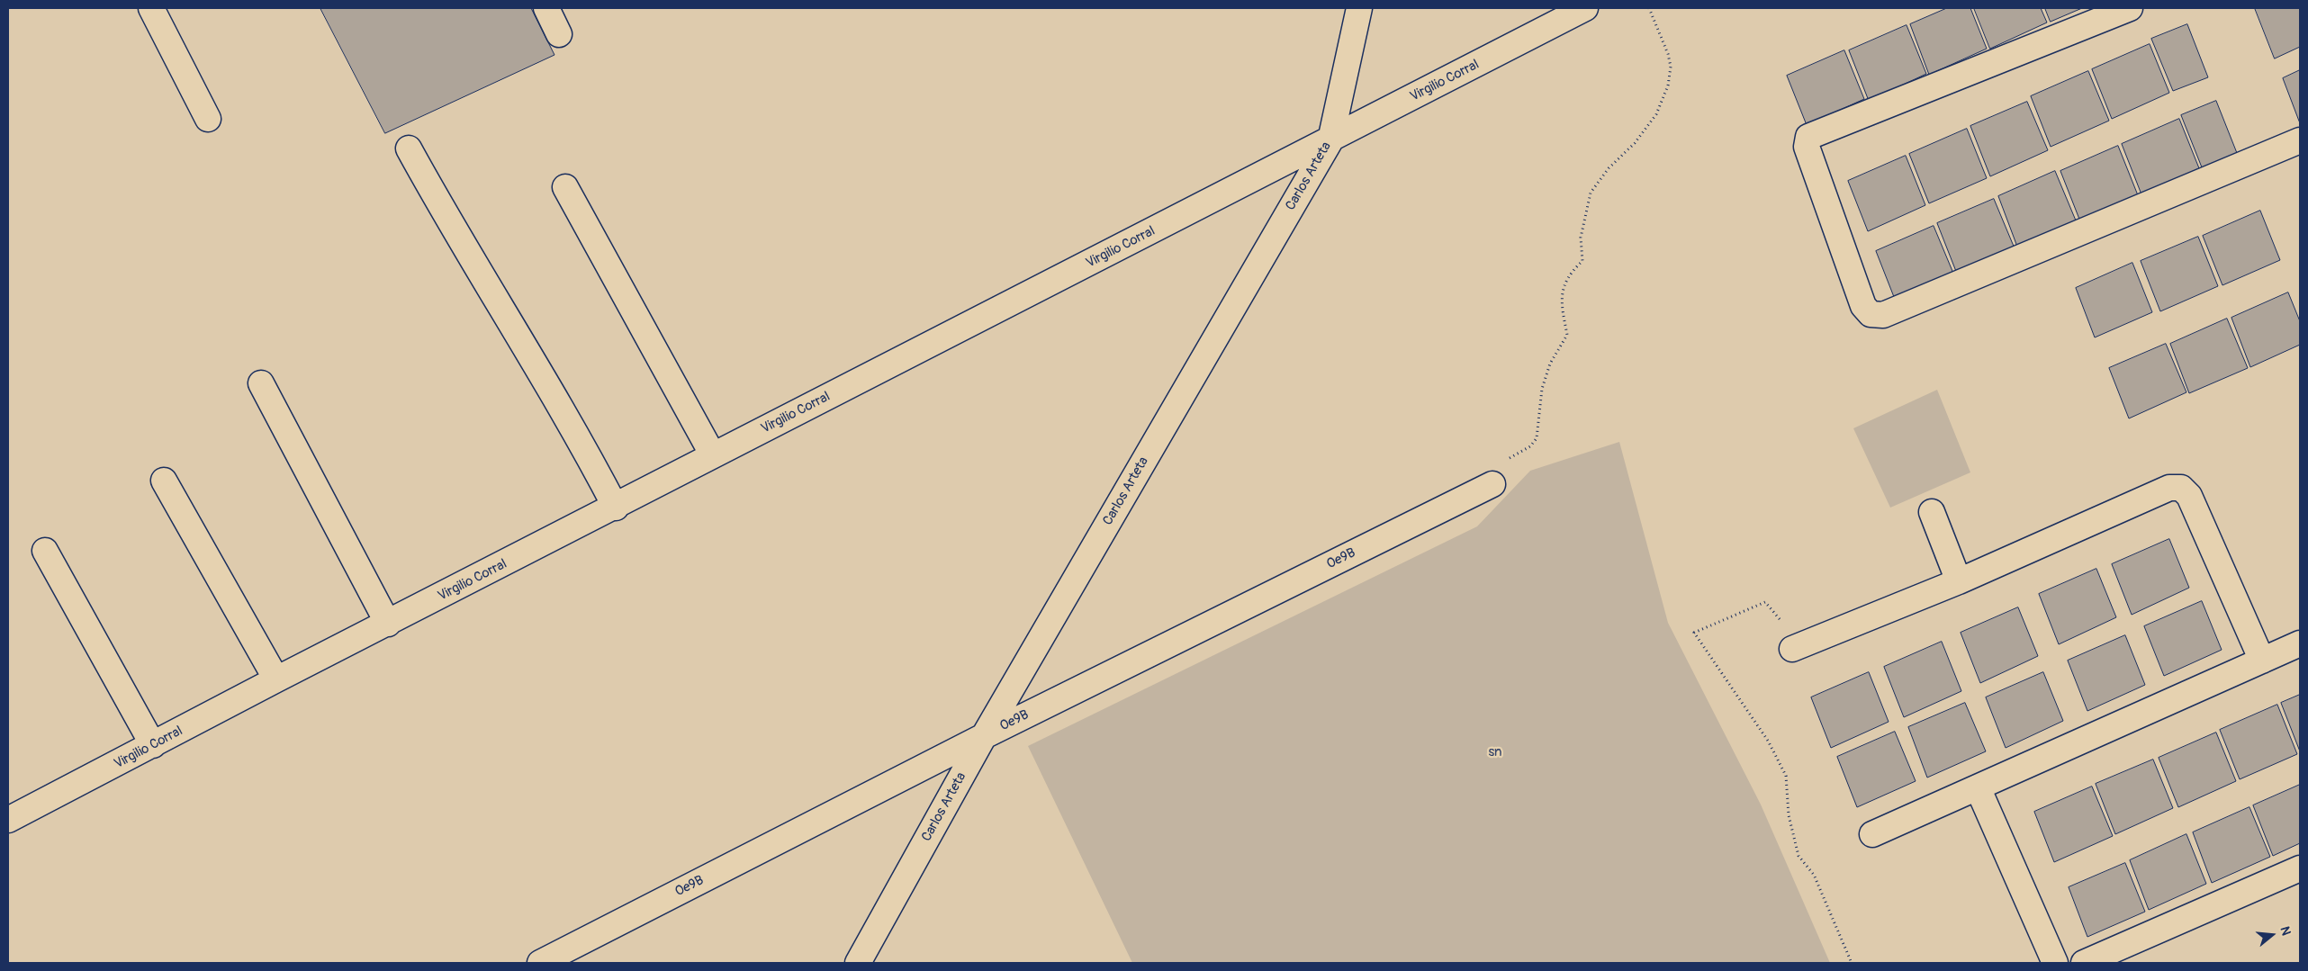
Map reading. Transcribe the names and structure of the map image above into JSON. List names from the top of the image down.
{
  "streets": {
    "street": ["Virgilio Corral", "Carlos Arteta", "Oe9B"]
  },
  "crossings": [
    ["Virgilio Corral", "Carlos Arteta"],
    ["Carlos Arteta", "Oe9B"]
  ],
  "parks": ["sn"],
  "north": "right"
}
